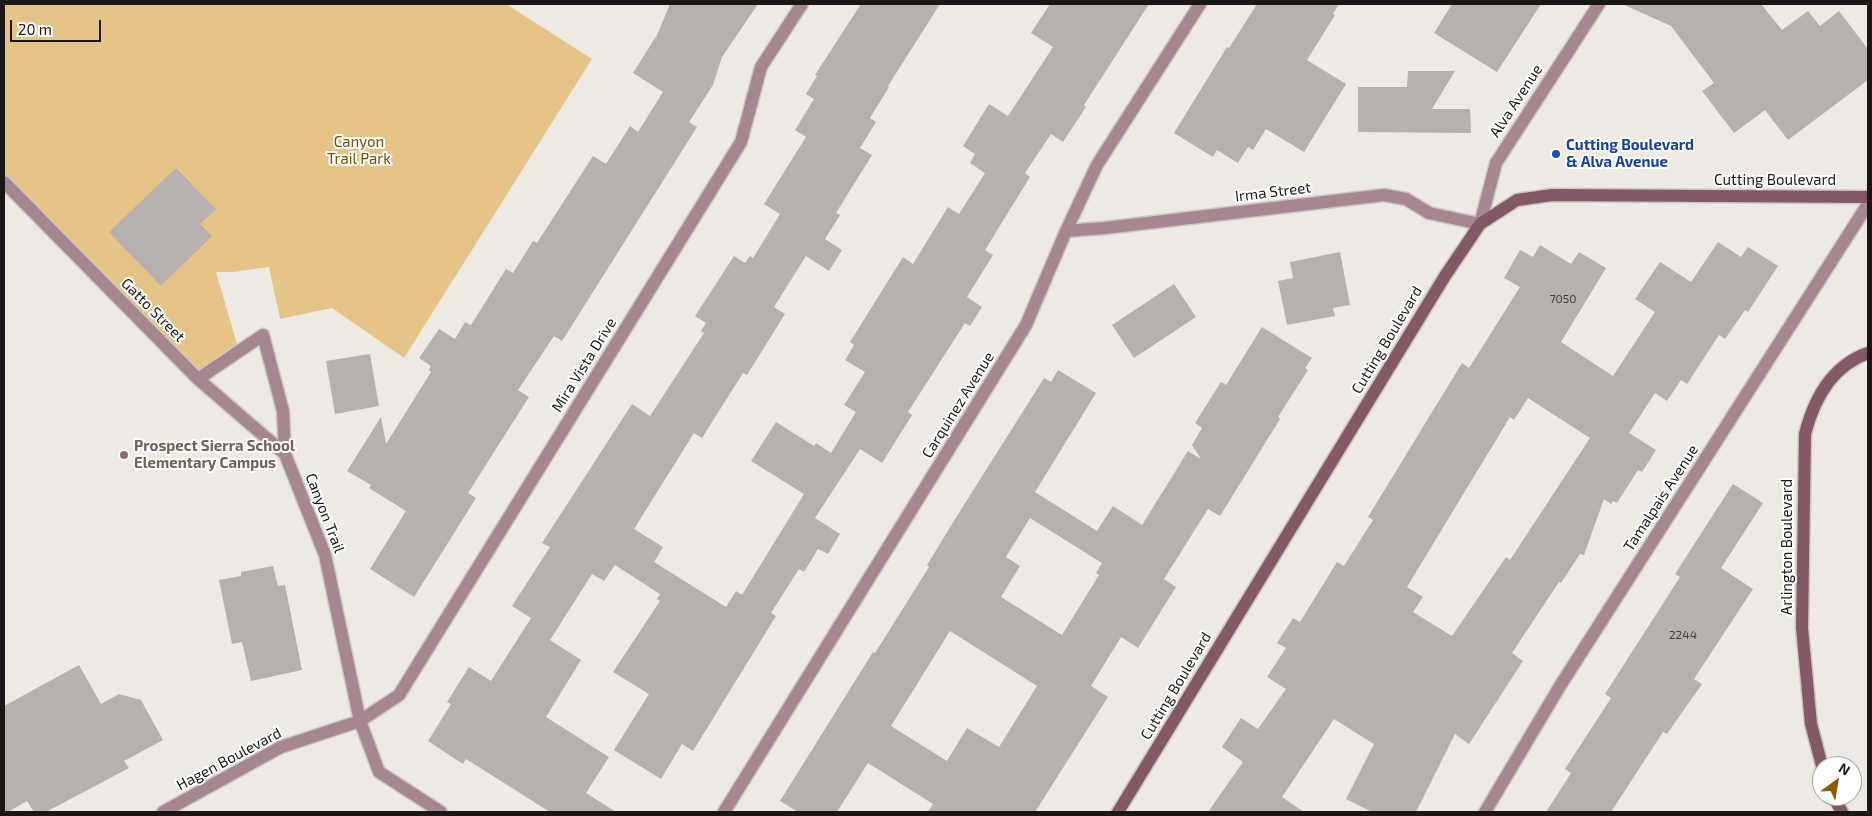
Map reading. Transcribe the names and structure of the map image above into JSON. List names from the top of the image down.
{
  "streets": {
    "street": [
      "Alva Avenue",
      "Cutting Boulevard",
      "Irma Street",
      "Gatto Street",
      "Mira Vista Drive",
      "Carquinez Avenue",
      "Tamalpais Avenue",
      "Canyon Trail",
      "Arlington Boulevard",
      "Hagen Boulevard"
    ]
  },
  "crossings": [
    ["Alva Avenue", "Cutting Boulevard"],
    ["Alva Avenue", "Irma Street"],
    ["Cutting Boulevard", "Irma Street"],
    ["Irma Street", "Carquinez Avenue"],
    ["Gatto Street", "Canyon Trail"],
    ["Mira Vista Drive", "Canyon Trail"],
    ["Mira Vista Drive", "Hagen Boulevard"],
    ["Canyon Trail", "Hagen Boulevard"]
  ],
  "parks": ["Canyon Trail Park"],
  "places": ["Cutting Boulevard & Alva Avenue", "Prospect Sierra School Elementary Campus"],
  "house_numbers": ["7050", "2244"],
  "scale_bar": "20 m",
  "north": "top right"
}
